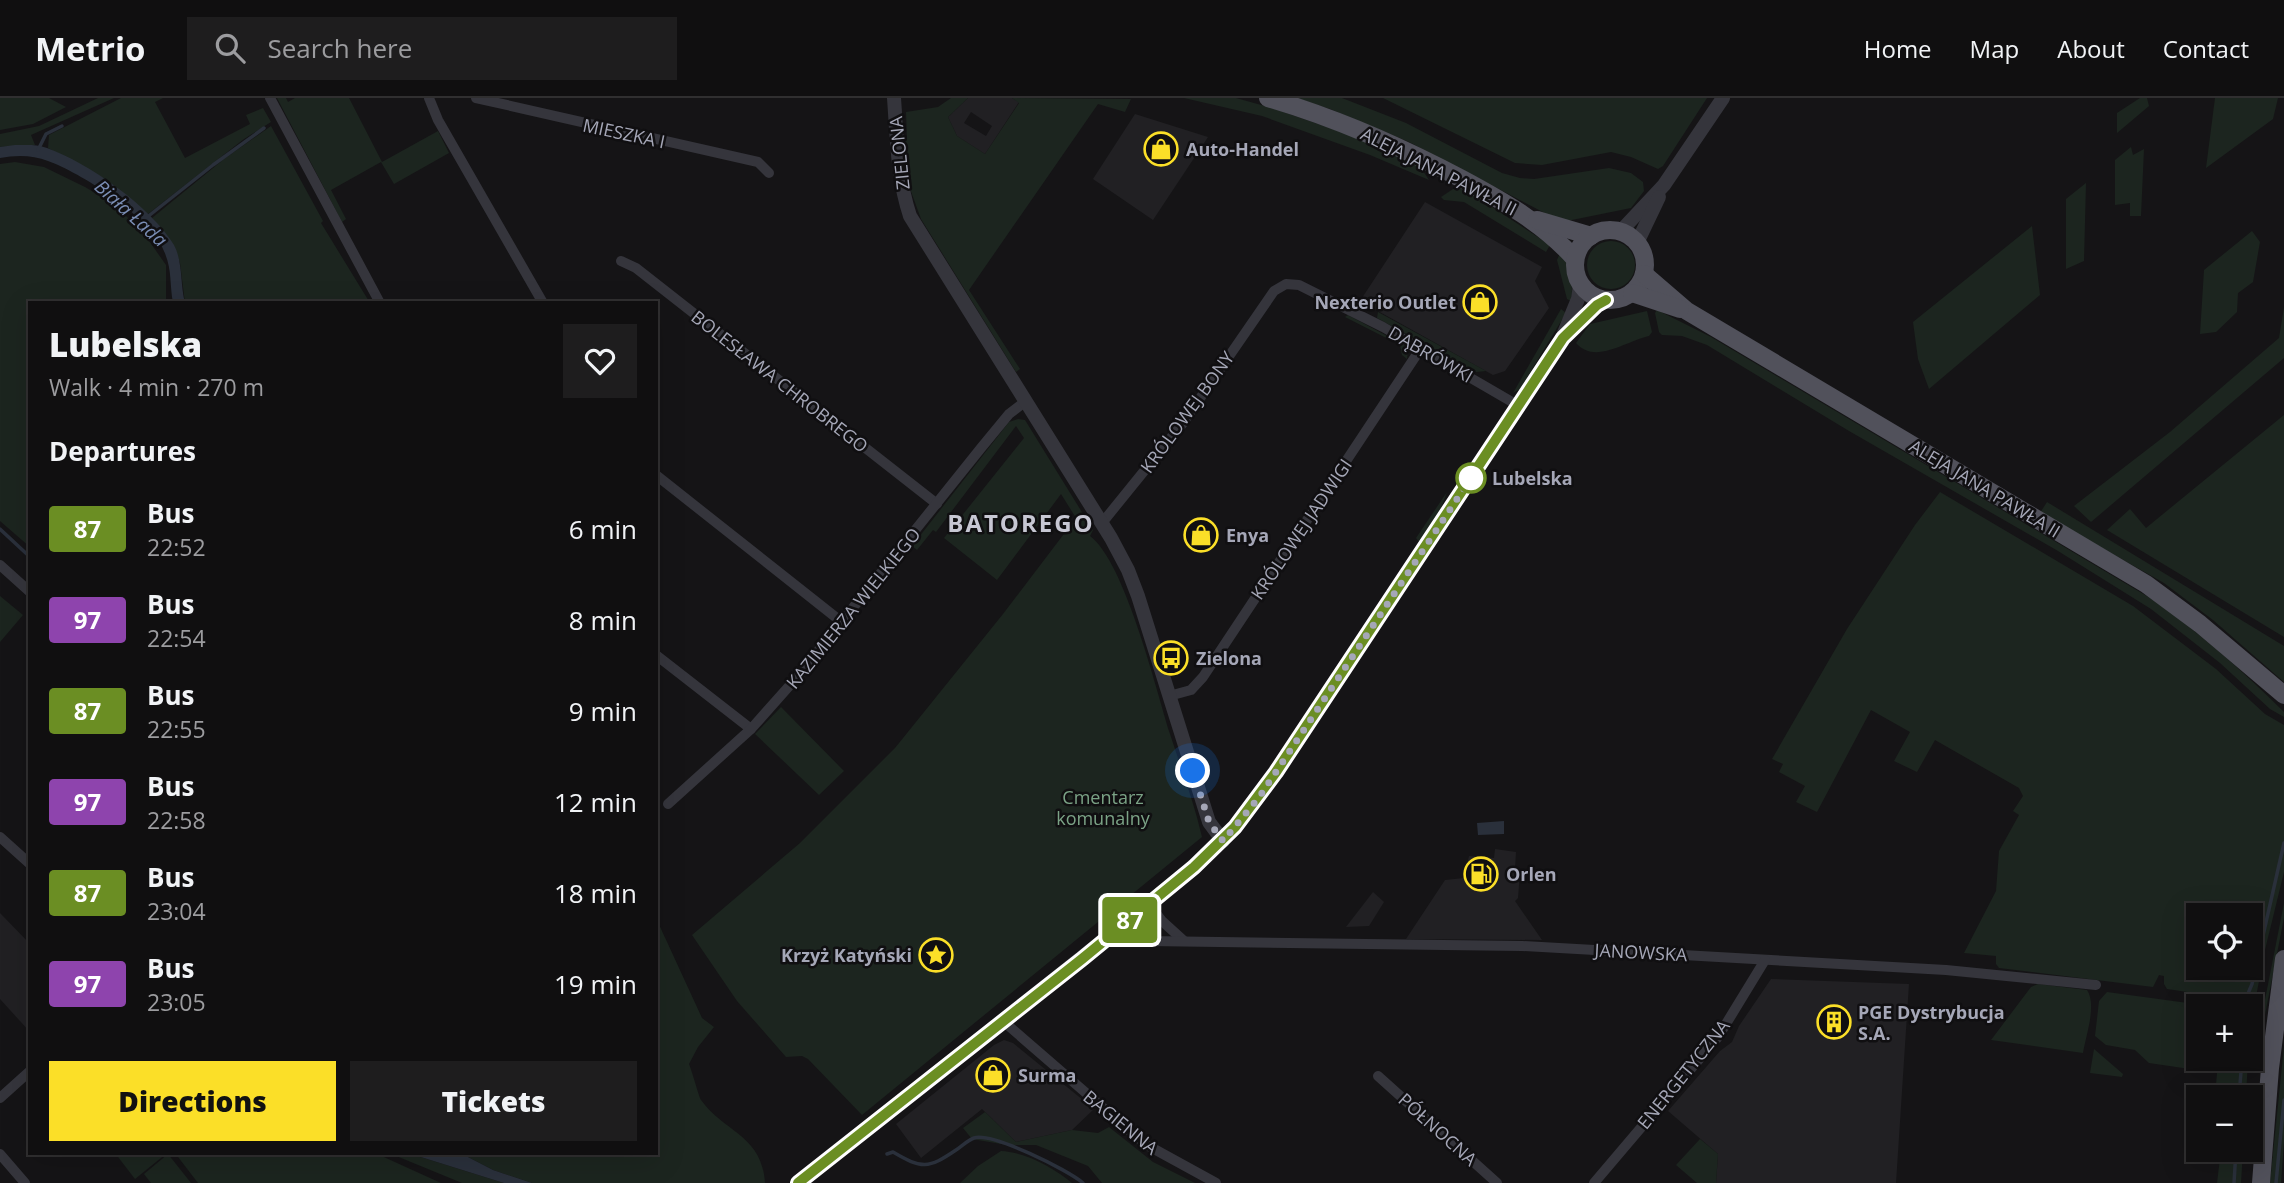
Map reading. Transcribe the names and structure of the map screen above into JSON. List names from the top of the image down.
{
  "streets": {
    "main road": ["ALEJA JANA PAWŁA II"],
    "street": [
      "MIESZKA I",
      "ZIELONA",
      "DĄBRÓWKI",
      "BOLESŁAWA CHROBREGO",
      "KRÓLOWEJ BONY",
      "KRÓLOWEJ JADWIGI",
      "KAZIMIERZA WIELKIEGO",
      "JANOWSKA",
      "ENERGETYCZNA",
      "BAGIENNA",
      "PÓŁNOCNA"
    ]
  },
  "crossings": [
    ["ZIELONA", "KRÓLOWEJ BONY"],
    ["ZIELONA", "KRÓLOWEJ JADWIGI"],
    ["ZIELONA", "KAZIMIERZA WIELKIEGO"],
    ["DĄBRÓWKI", "KRÓLOWEJ BONY"],
    ["DĄBRÓWKI", "KRÓLOWEJ JADWIGI"],
    ["BOLESŁAWA CHROBREGO", "KAZIMIERZA WIELKIEGO"],
    ["JANOWSKA", "ENERGETYCZNA"]
  ],
  "districts": ["BATOREGO"],
  "water": ["Biała Łada"],
  "parks": ["Cmentarz komunalny"],
  "places": {
    "shop": [
      "Auto-Handel",
      "Nexterio Outlet",
      "Enya",
      "Surma"
    ],
    "other": ["Lubelska"],
    "bus stop": ["Zielona"],
    "fuel station": ["Orlen"],
    "place": ["Krzyż Katyński"],
    "building": ["PGE Dystrybucja S.A."]
  },
  "lines": ["bus line 87"],
  "page": {
    "header": "Metrio",
    "search": "Search here",
    "nav": [
      "Home",
      "Map",
      "About",
      "Contact"
    ],
    "on_map": "87",
    "heading": [
      ["Lubelska", "Walk · 4 min · 270 m"],
      "Departures"
    ],
    "list": [
      {
        "mark": "87",
        "name": "Bus",
        "note": "22:52",
        "value": "6 min"
      },
      {
        "mark": "97",
        "name": "Bus",
        "note": "22:54",
        "value": "8 min"
      },
      {
        "mark": "87",
        "name": "Bus",
        "note": "22:55",
        "value": "9 min"
      },
      {
        "mark": "97",
        "name": "Bus",
        "note": "22:58",
        "value": "12 min"
      },
      {
        "mark": "87",
        "name": "Bus",
        "note": "23:04",
        "value": "18 min"
      },
      {
        "mark": "97",
        "name": "Bus",
        "note": "23:05",
        "value": "19 min"
      }
    ],
    "map_buttons": ["+", "−"],
    "buttons": ["Directions", "Tickets"]
  }
}
